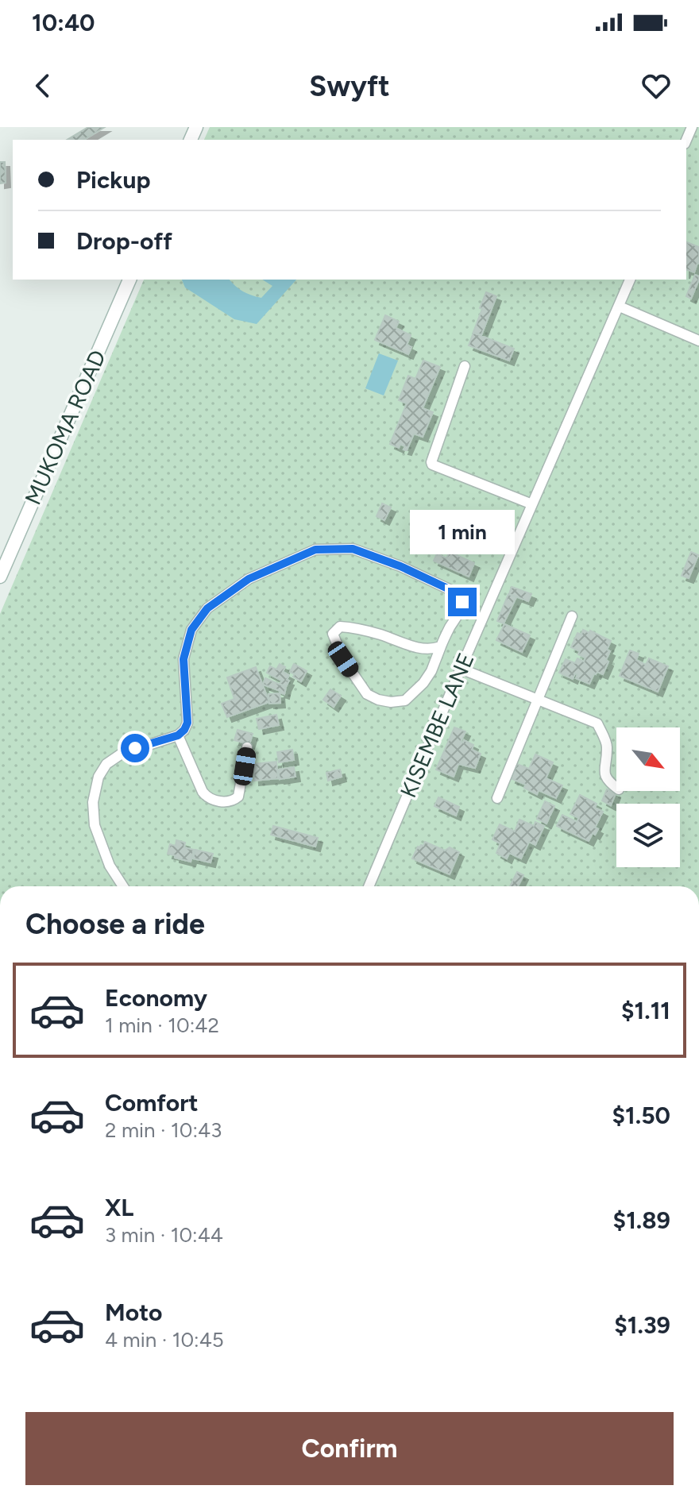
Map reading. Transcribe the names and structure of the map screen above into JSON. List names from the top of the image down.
{
  "streets": {
    "street": ["MUKOMA ROAD", "KISEMBE LANE"]
  },
  "north": "bottom right",
  "page": {
    "status": "10:40",
    "header": "Swyft",
    "banner": ["Pickup", "Drop-off"],
    "bubble": "1 min",
    "heading": "Choose a ride",
    "list": [
      {
        "name": "Economy",
        "note": "1 min · 10:42",
        "value": "$1.11"
      },
      {
        "name": "Comfort",
        "note": "2 min · 10:43",
        "value": "$1.50"
      },
      {
        "name": "XL",
        "note": "3 min · 10:44",
        "value": "$1.89"
      },
      {
        "name": "Moto",
        "note": "4 min · 10:45",
        "value": "$1.39"
      }
    ],
    "buttons": "Confirm"
  }
}
